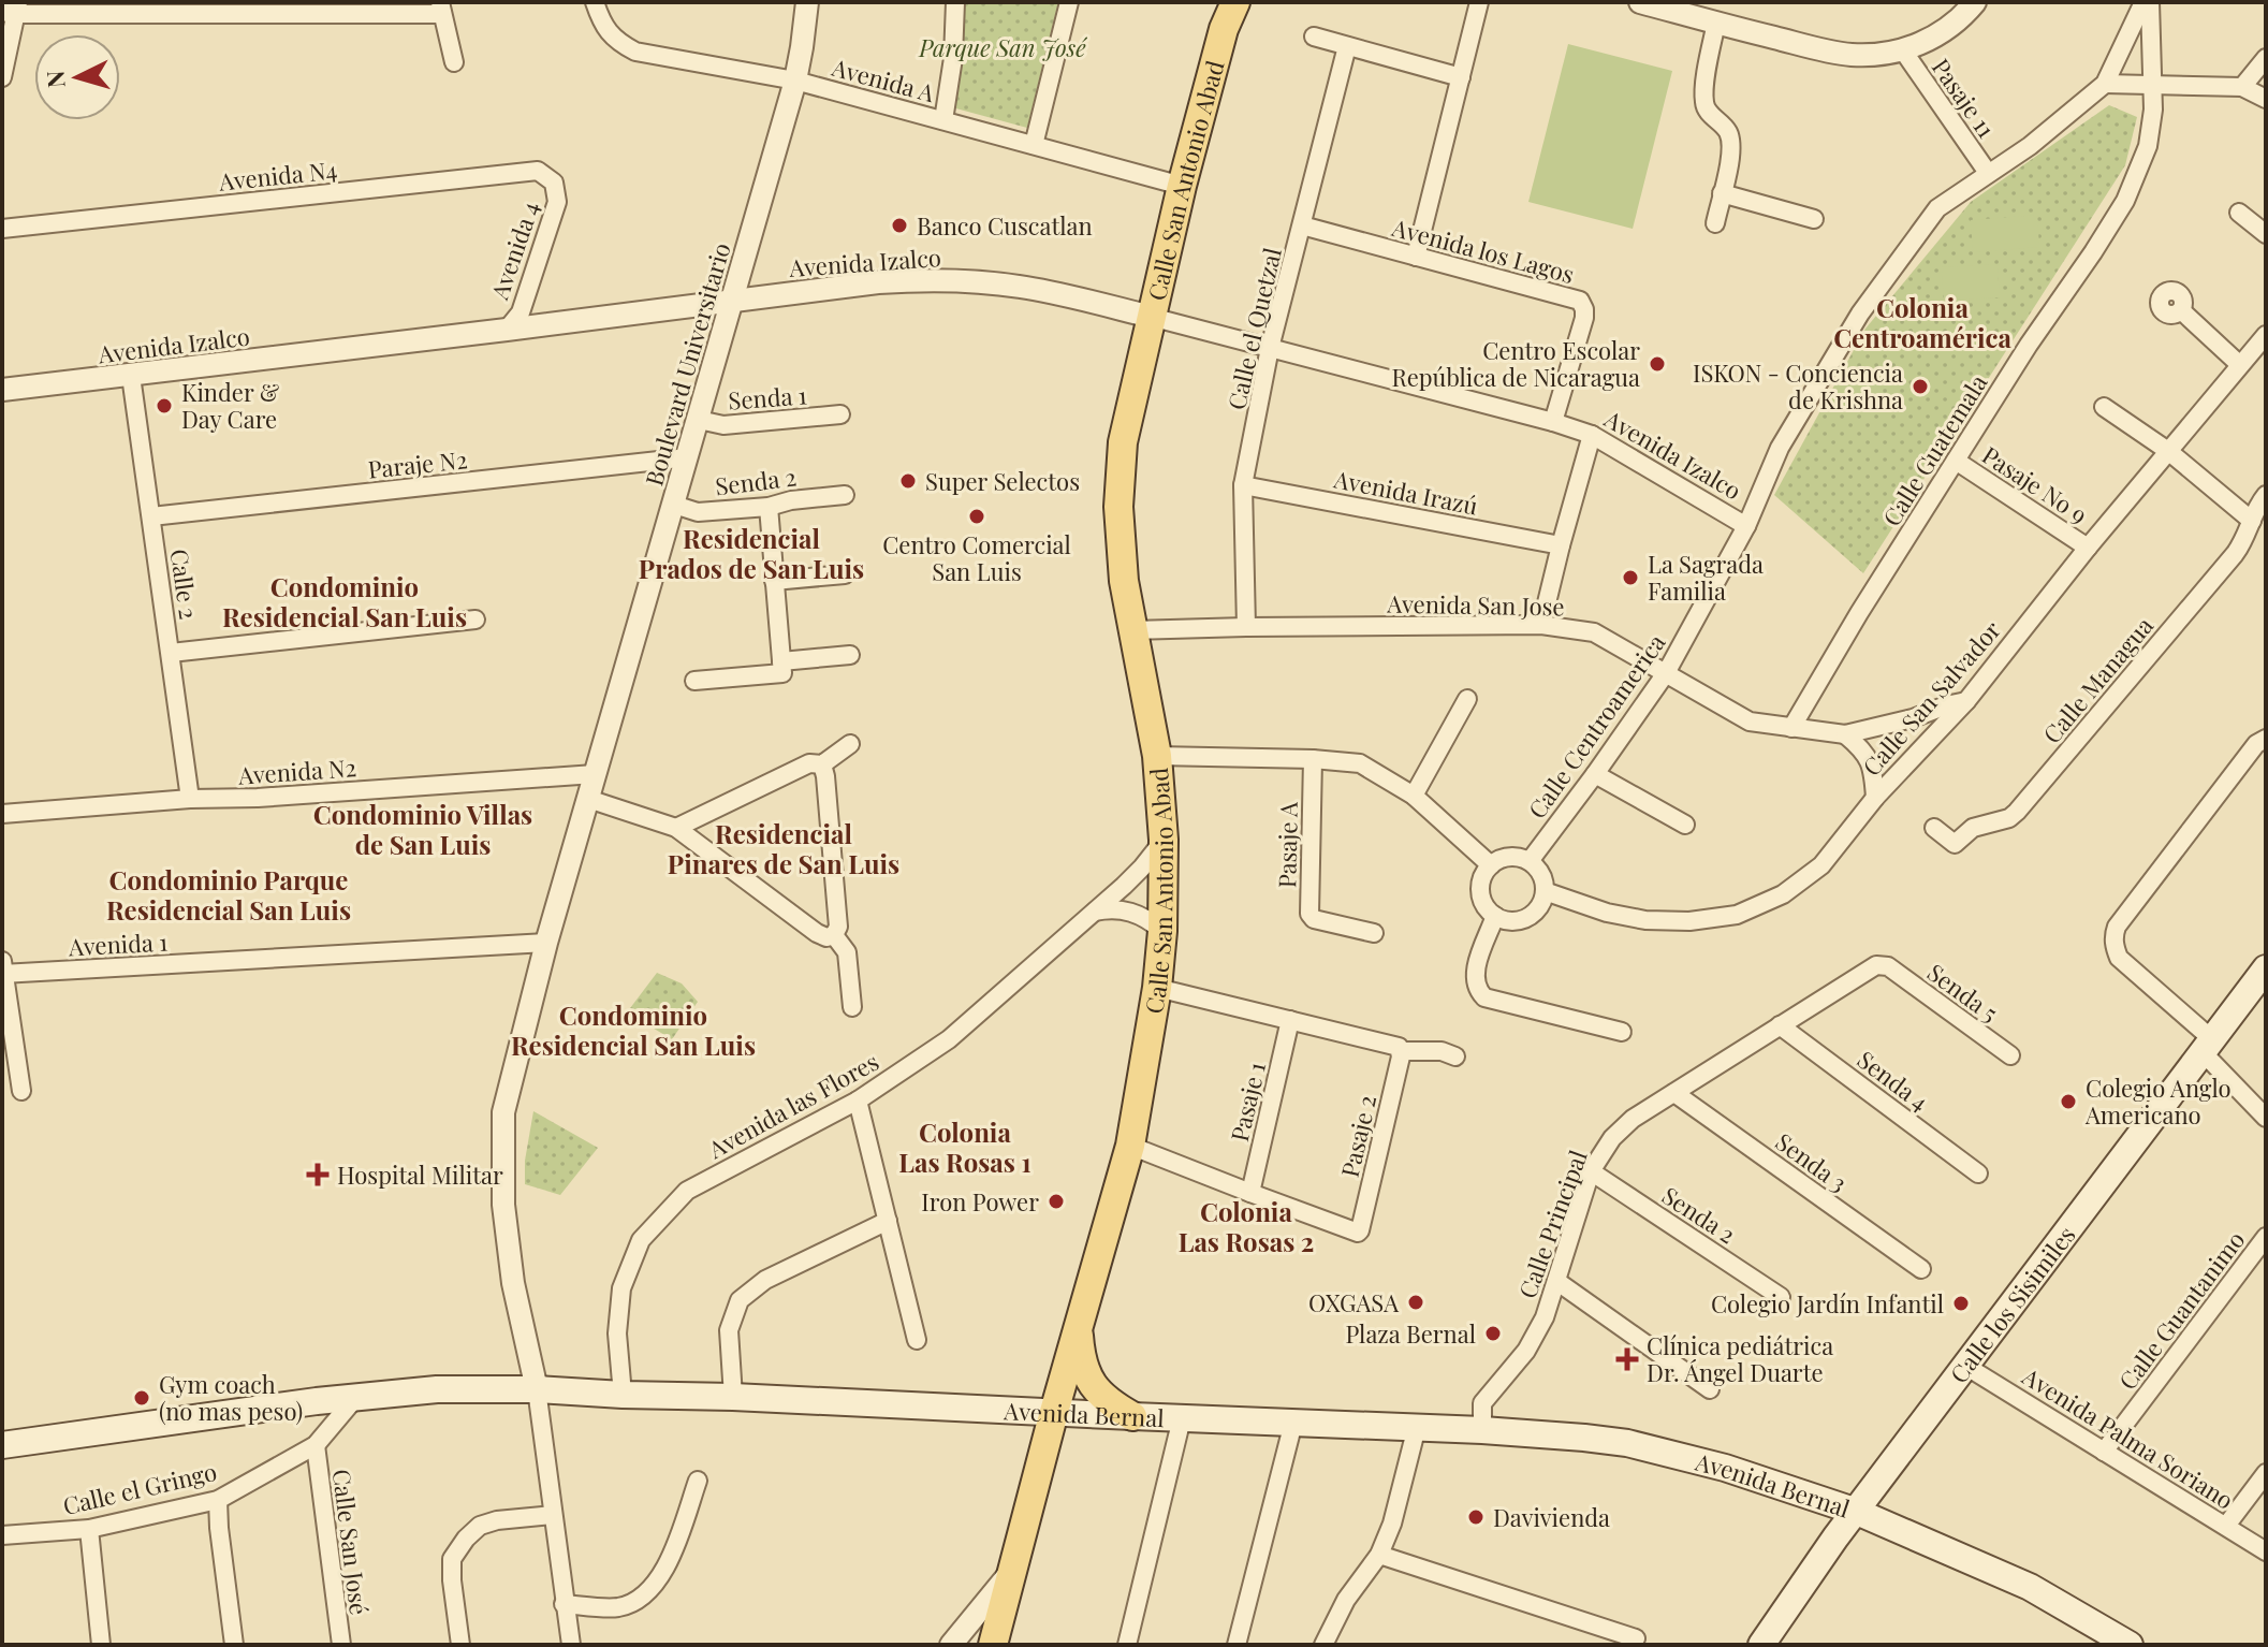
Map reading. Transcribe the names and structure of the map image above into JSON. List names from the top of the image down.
{
  "streets": {
    "main road": ["Calle San Antonio Abad", "Calle los Sisimiles", "Avenida Bernal"],
    "street": [
      "Avenida A",
      "Pasaje 11",
      "Avenida N4",
      "Avenida 4",
      "Avenida los Lagos",
      "Avenida Izalco",
      "Calle el Quetzal",
      "Boulevard Universitario",
      "Senda 1",
      "Calle Guatemala",
      "Paraje N2",
      "Senda 2",
      "Pasaje No 9",
      "Avenida Irazú",
      "Calle 2",
      "Avenida San Jose",
      "Calle Managua",
      "Calle San Salvador",
      "Calle Centroamerica",
      "Avenida N2",
      "Pasaje A",
      "Avenida 1",
      "Senda 5",
      "Senda 4",
      "Pasaje 1",
      "Avenida las Flores",
      "Pasaje 2",
      "Senda 3",
      "Calle Principal",
      "Calle Guantanimo",
      "Avenida Palma Soriano",
      "Calle el Gringo",
      "Calle San José"
    ]
  },
  "crossings": [
    ["Avenida A", "Calle San Antonio Abad"],
    ["Avenida A", "Boulevard Universitario"],
    ["Pasaje 11", "Calle Centroamerica"],
    ["Avenida N4", "Avenida 4"],
    ["Calle San Antonio Abad", "Avenida Izalco"],
    ["Calle San Antonio Abad", "Avenida San Jose"],
    ["Calle San Antonio Abad", "Avenida las Flores"],
    ["Calle San Antonio Abad", "Avenida Bernal"],
    ["Avenida 4", "Avenida Izalco"],
    ["Avenida los Lagos", "Avenida Izalco"],
    ["Avenida los Lagos", "Calle el Quetzal"],
    ["Avenida Izalco", "Calle el Quetzal"],
    ["Avenida Izalco", "Boulevard Universitario"],
    ["Avenida Izalco", "Calle 2"],
    ["Avenida Izalco", "Calle Centroamerica"],
    ["Calle el Quetzal", "Avenida Irazú"],
    ["Calle el Quetzal", "Avenida San Jose"],
    ["Boulevard Universitario", "Senda 1"],
    ["Boulevard Universitario", "Paraje N2"],
    ["Boulevard Universitario", "Senda 2"],
    ["Boulevard Universitario", "Avenida N2"],
    ["Boulevard Universitario", "Avenida 1"],
    ["Boulevard Universitario", "Avenida Bernal"],
    ["Calle Guatemala", "Pasaje No 9"],
    ["Calle Guatemala", "Avenida San Jose"],
    ["Paraje N2", "Calle 2"],
    ["Senda 2", "Calle Principal"],
    ["Pasaje No 9", "Calle San Salvador"],
    ["Calle 2", "Avenida N2"],
    ["Avenida San Jose", "Calle San Salvador"],
    ["Avenida San Jose", "Calle Centroamerica"],
    ["Calle San Salvador", "Calle Centroamerica"],
    ["Senda 5", "Calle Principal"],
    ["Senda 4", "Calle Principal"],
    ["Pasaje 1", "Pasaje 2"],
    ["Avenida las Flores", "Avenida Bernal"],
    ["Senda 3", "Calle Principal"],
    ["Calle Principal", "Avenida Bernal"],
    ["Calle los Sisimiles", "Avenida Bernal"],
    ["Calle los Sisimiles", "Avenida Palma Soriano"],
    ["Calle Guantanimo", "Avenida Palma Soriano"],
    ["Avenida Bernal", "Calle el Gringo"],
    ["Calle el Gringo", "Calle San José"]
  ],
  "districts": [
    "Colonia Centroamérica",
    "Residencial Prados de San Luis",
    "Condominio Residencial San Luis",
    "Condominio Villas de San Luis",
    "Residencial Pinares de San Luis",
    "Condominio Parque Residencial San Luis",
    "Condominio Residencial San Luis",
    "Colonia Las Rosas 1",
    "Colonia Las Rosas 2"
  ],
  "parks": ["Parque San José"],
  "places": {
    "other": [
      "Banco Cuscatlan",
      "Centro Escolar República de Nicaragua",
      "ISKON - Conciencia de Krishna",
      "Kinder & Day Care",
      "Super Selectos",
      "Centro Comercial San Luis",
      "La Sagrada Familia",
      "Colegio Anglo Americano",
      "Iron Power",
      "OXGASA",
      "Colegio Jardín Infantil",
      "Plaza Bernal",
      "Gym coach (no mas peso)",
      "Davivienda"
    ],
    "health": ["Hospital Militar", "Clínica pediátrica Dr. Ángel Duarte"]
  },
  "north": "left"
}
